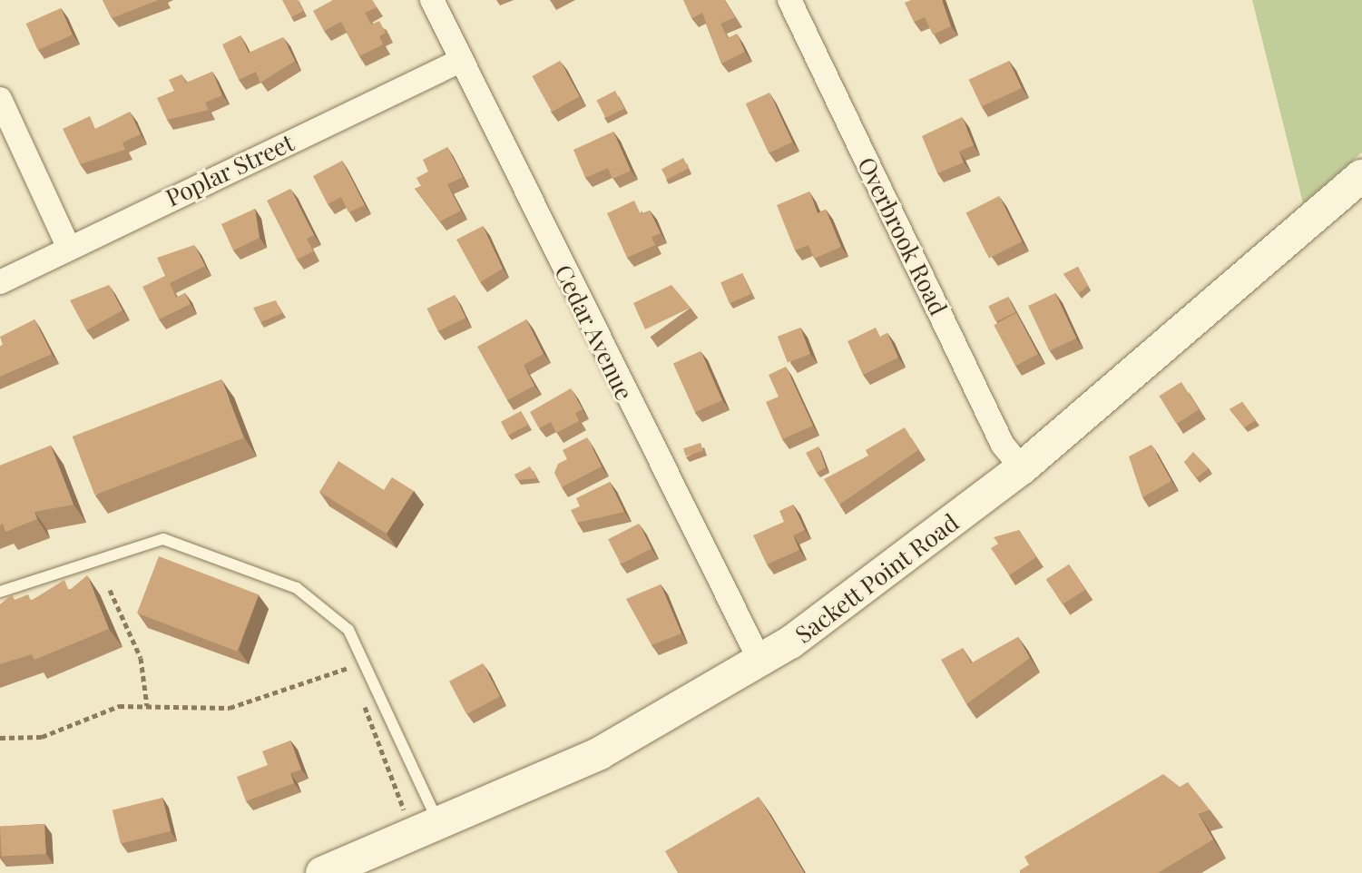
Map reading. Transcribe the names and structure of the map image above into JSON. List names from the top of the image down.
{
  "streets": {
    "street": [
      "Poplar Street",
      "Overbrook Road",
      "Cedar Avenue",
      "Sackett Point Road"
    ]
  },
  "crossings": [
    ["Poplar Street", "Cedar Avenue"],
    ["Overbrook Road", "Sackett Point Road"],
    ["Cedar Avenue", "Sackett Point Road"]
  ]
}
